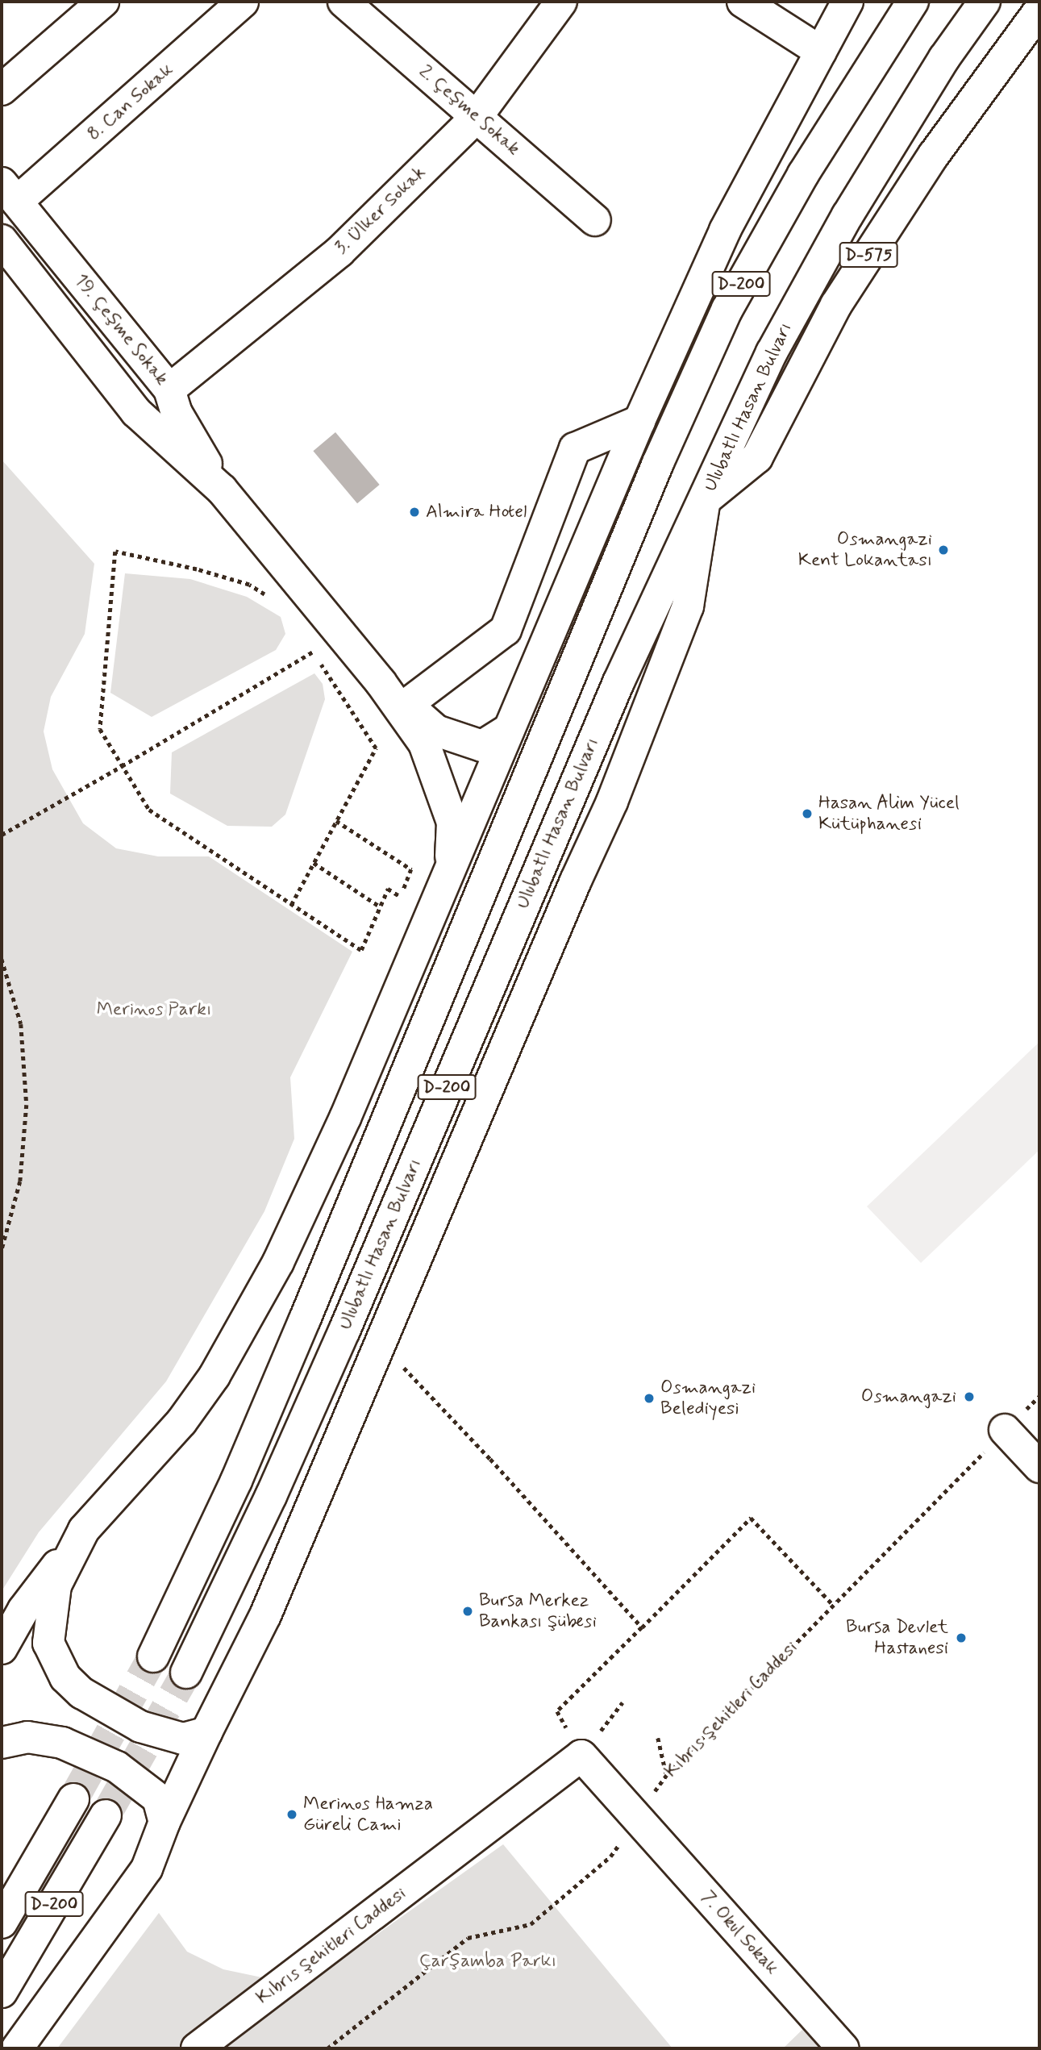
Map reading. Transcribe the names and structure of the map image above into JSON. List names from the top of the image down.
{
  "streets": {
    "main road": [
      "8. Can Sokak",
      "2. Çeşme Sokak",
      "3. Ülker Sokak",
      "D-575",
      "D-200",
      "19. Çeşme Sokak",
      "Ulubatlı Hasan Bulvarı",
      "Kıbrıs Şehitleri Caddesi",
      "7. Okul Sokak"
    ]
  },
  "crossings": [
    ["8. Can Sokak", "19. Çeşme Sokak"],
    ["2. Çeşme Sokak", "3. Ülker Sokak"],
    ["3. Ülker Sokak", "19. Çeşme Sokak"],
    ["D-575", "Ulubatlı Hasan Bulvarı"],
    ["Kıbrıs Şehitleri Caddesi", "7. Okul Sokak"]
  ],
  "parks": ["Merinos Parkı", "Çarşamba Parkı"],
  "places": [
    "Almira Hotel",
    "Osmangazi Kent Lokantası",
    "Hasan Alim Yücel Kütüphanesi",
    "Osmangazi",
    "Osmangazi Belediyesi",
    "Bursa Merkez Bankası Şübesi",
    "Bursa Devlet Hastanesi",
    "Merinos Hamza Güreli Cami"
  ]
}
